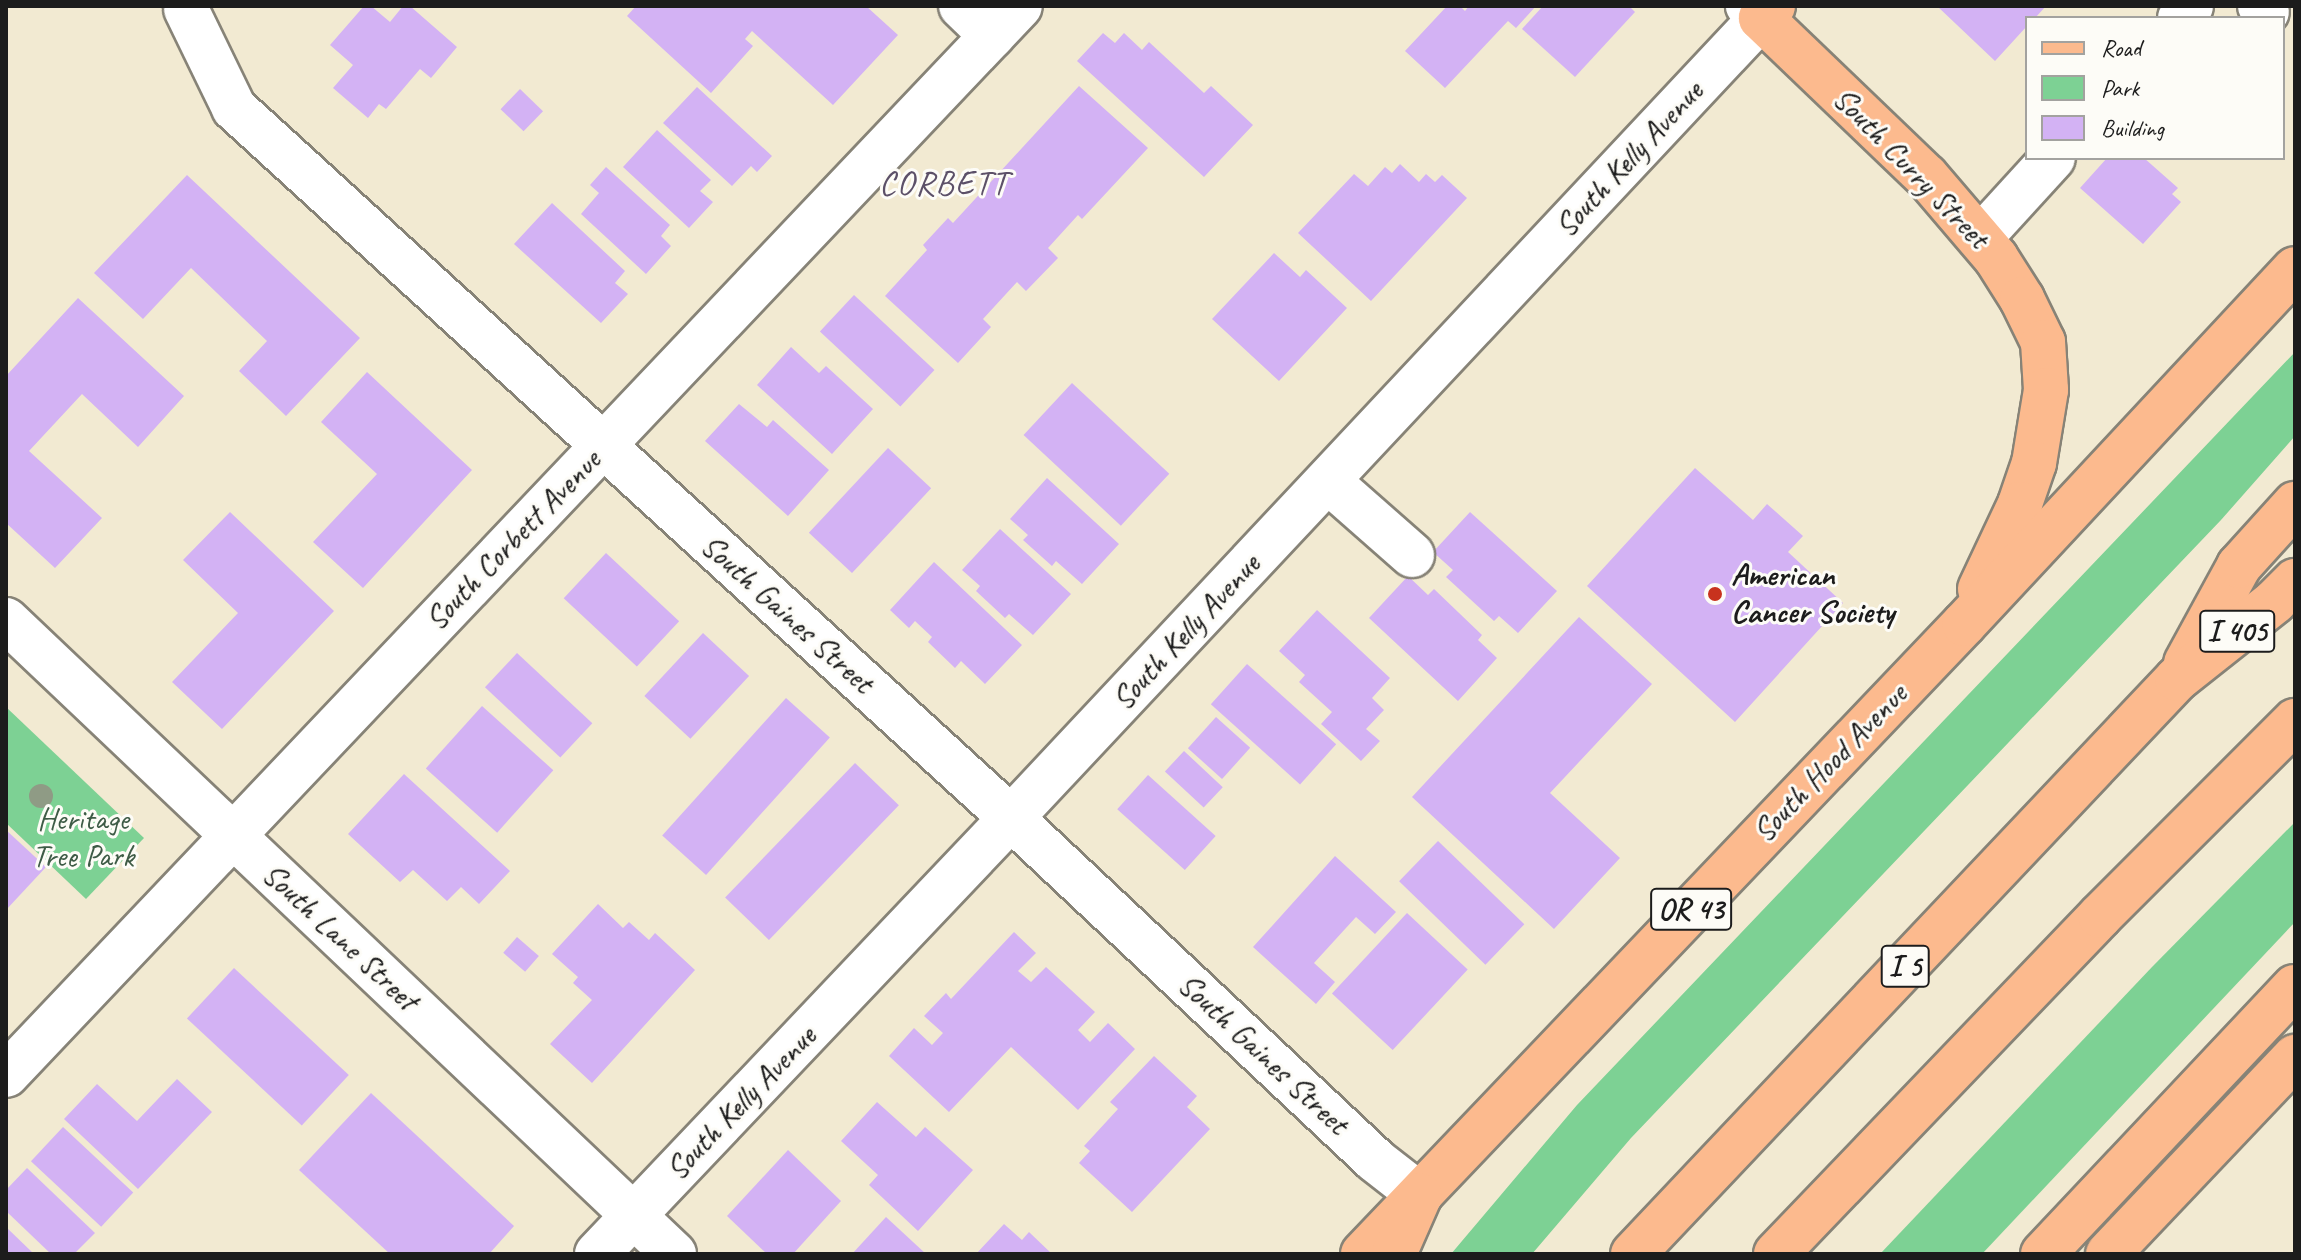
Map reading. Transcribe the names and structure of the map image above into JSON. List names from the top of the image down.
{
  "streets": {
    "main road": [
      "South Curry Street",
      "I 405",
      "South Hood Avenue",
      "OR 43",
      "I 5"
    ],
    "street": [
      "South Kelly Avenue",
      "South Corbett Avenue",
      "South Gaines Street",
      "South Lane Street"
    ]
  },
  "crossings": [
    ["South Kelly Avenue", "South Curry Street"],
    ["South Kelly Avenue", "South Gaines Street"],
    ["South Kelly Avenue", "South Lane Street"],
    ["South Curry Street", "South Hood Avenue"],
    ["South Corbett Avenue", "South Gaines Street"],
    ["South Corbett Avenue", "South Lane Street"],
    ["South Gaines Street", "South Hood Avenue"],
    ["I 405", "I 5"]
  ],
  "districts": ["CORBETT"],
  "parks": ["Heritage Tree Park"],
  "places": ["American Cancer Society"],
  "legend": ["Road", "Park", "Building"]
}
